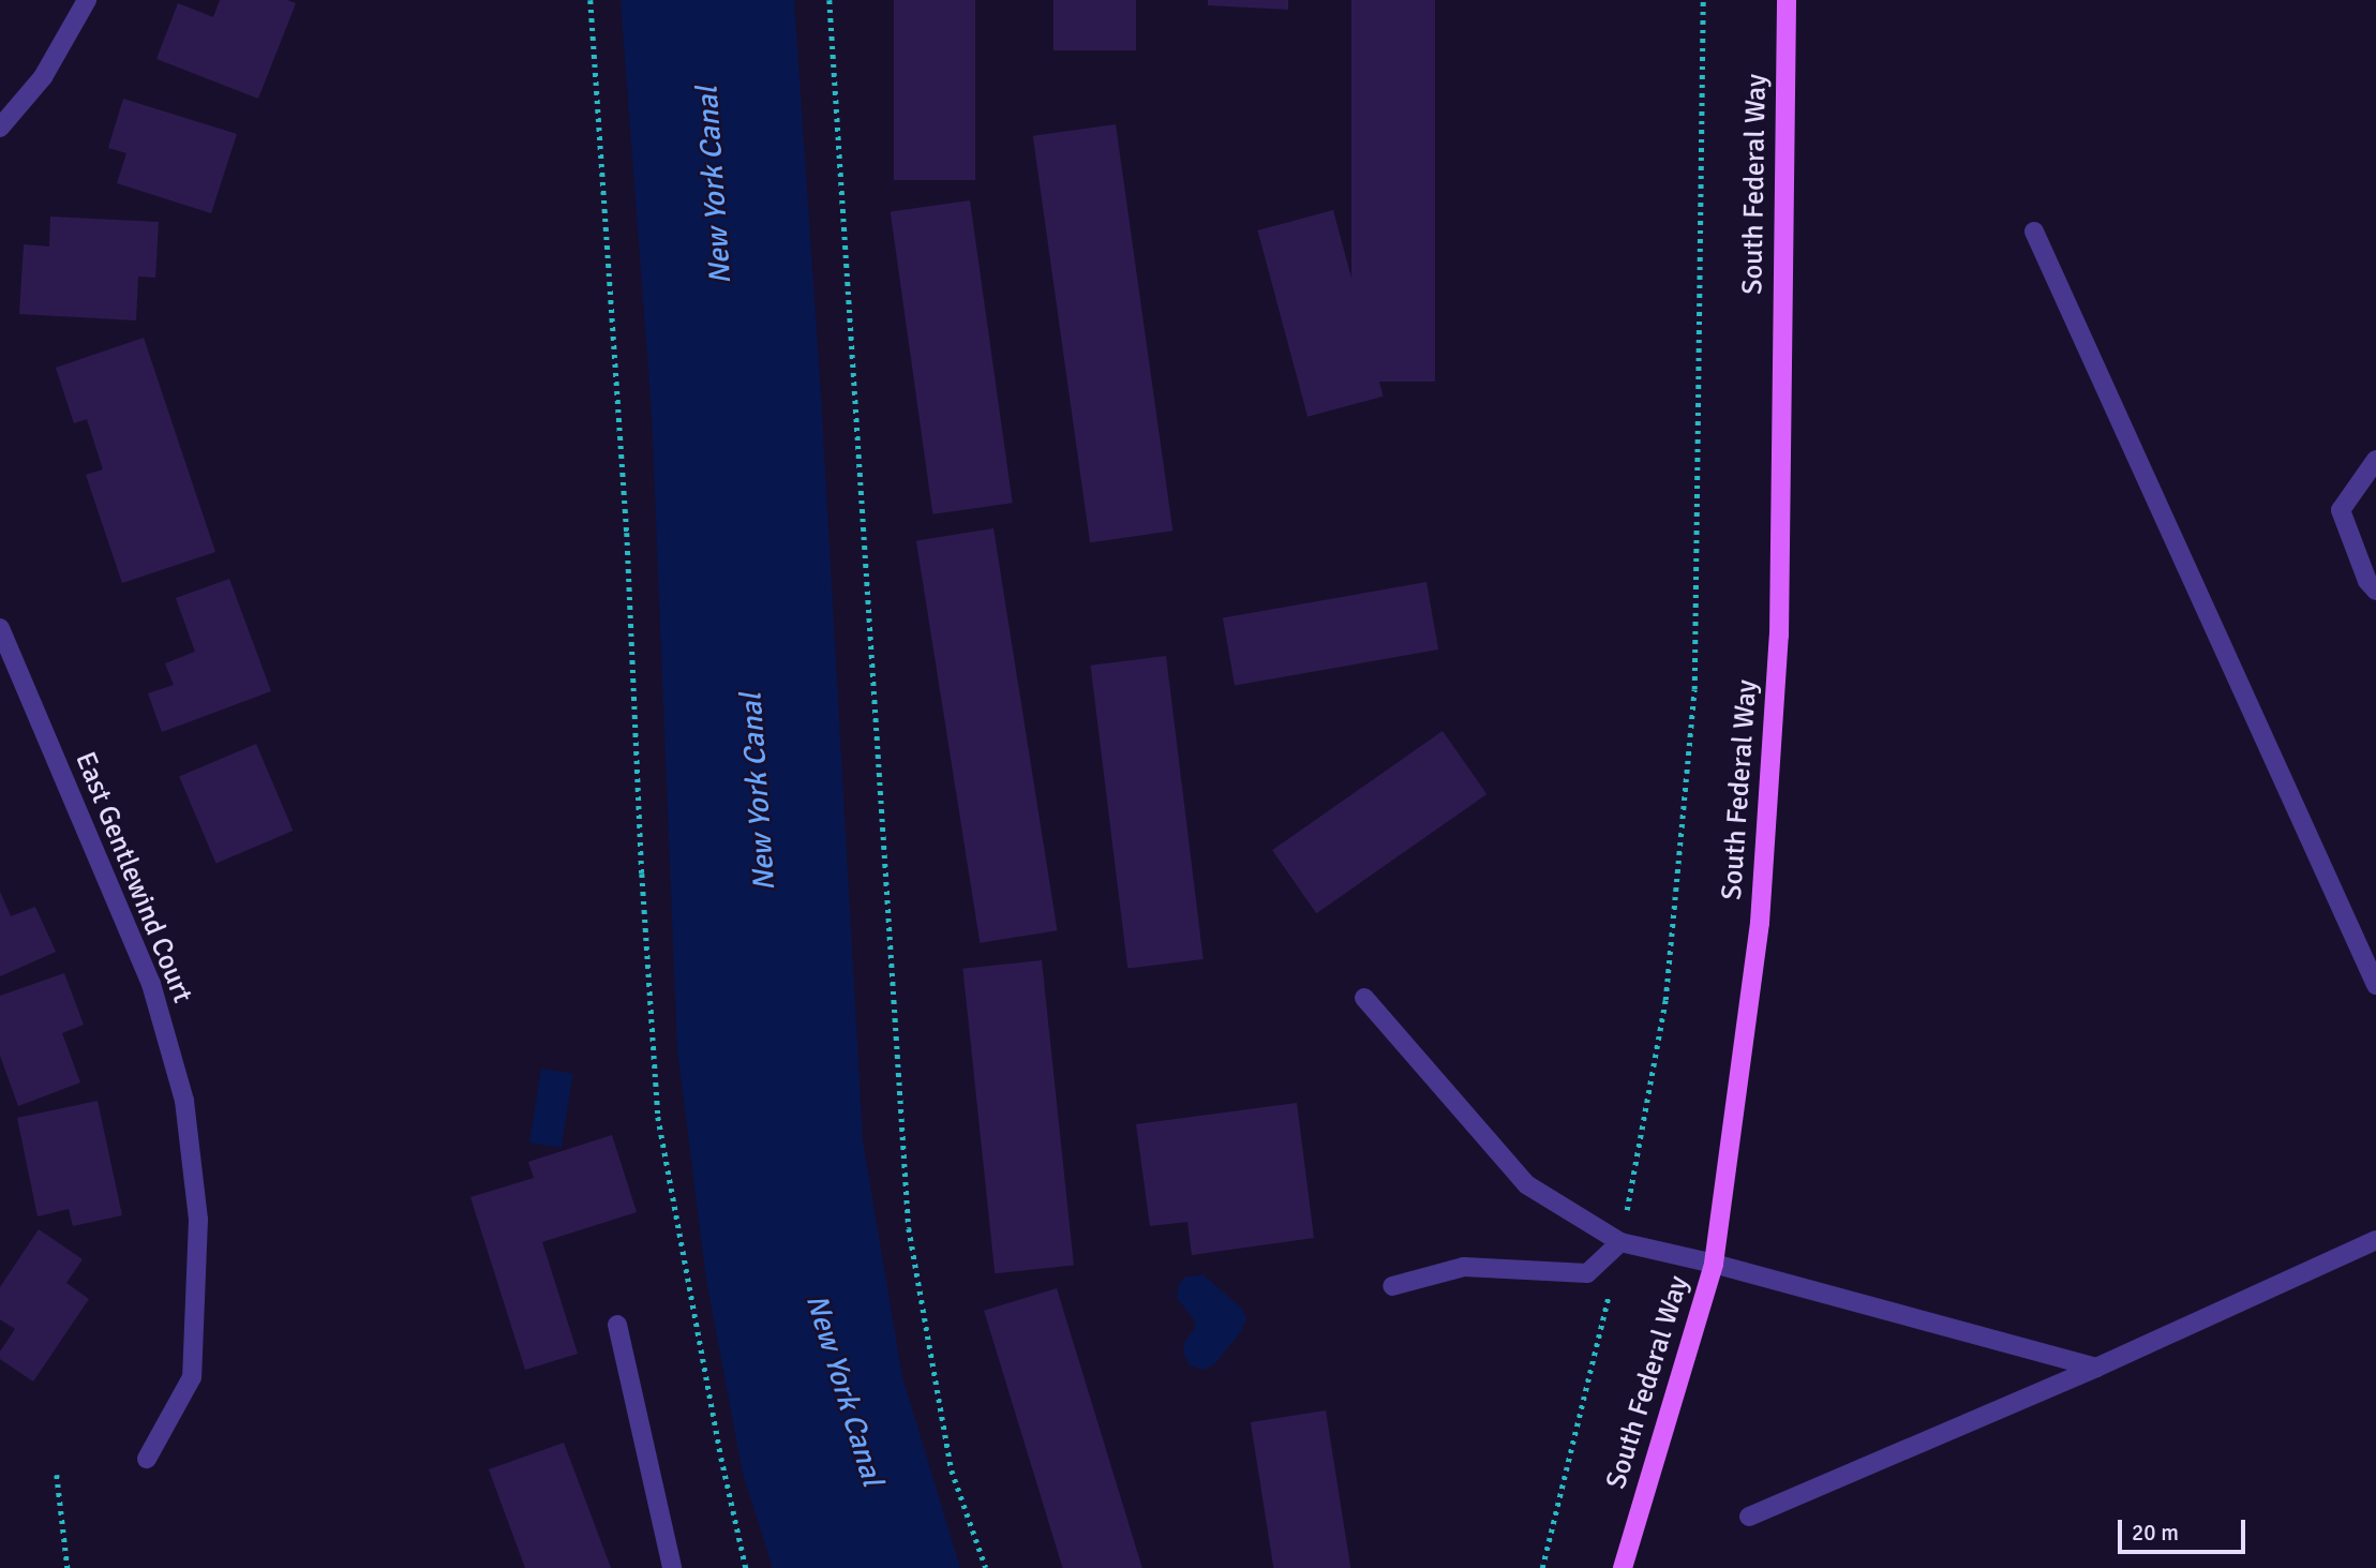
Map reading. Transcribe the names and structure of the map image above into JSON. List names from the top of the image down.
{
  "streets": {
    "main road": ["South Federal Way"],
    "street": ["East Gentlewind Court"]
  },
  "water": ["New York Canal"],
  "scale_bar": "20 m"
}
